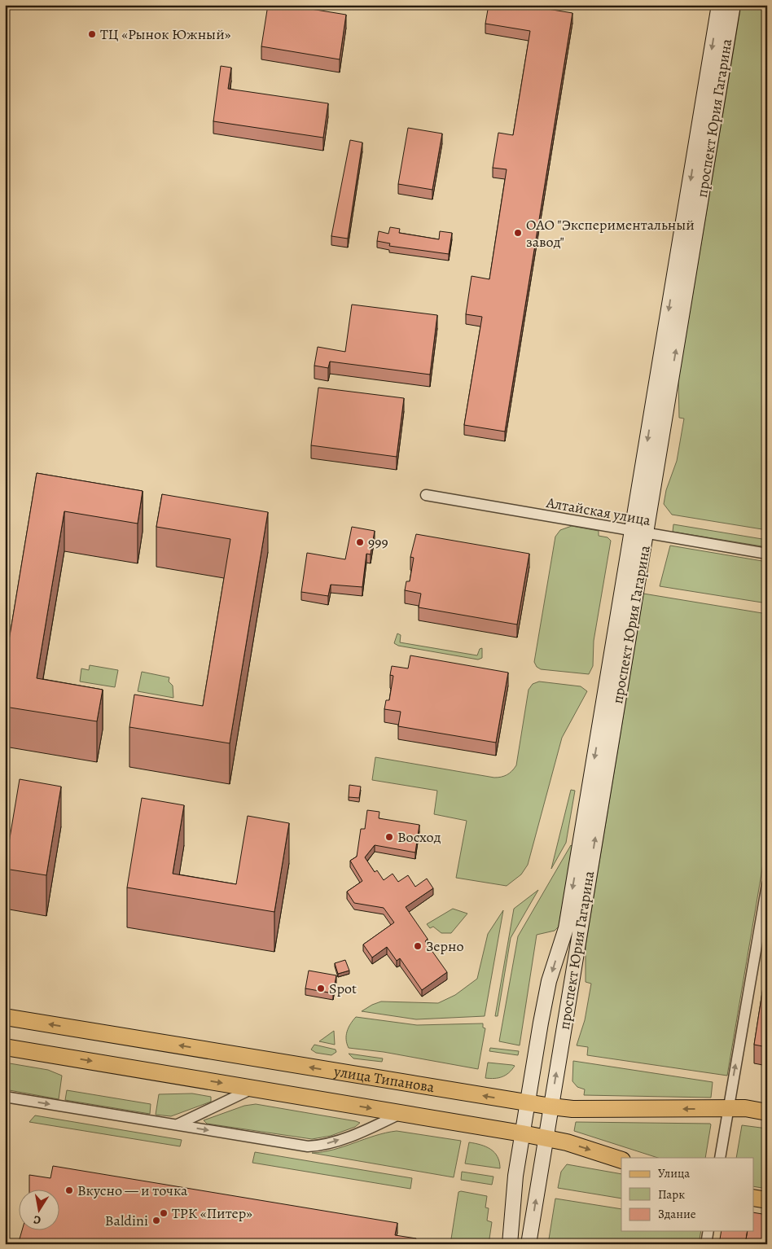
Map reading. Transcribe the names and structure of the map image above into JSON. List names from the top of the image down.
{
  "streets": {
    "main road": ["проспект Юрия Гагарина", "улица Типанова"],
    "street": ["Алтайская улица"]
  },
  "crossings": [
    ["проспект Юрия Гагарина", "Алтайская улица"],
    ["проспект Юрия Гагарина", "улица Типанова"]
  ],
  "places": [
    "ТЦ «Рынок Южный»",
    "ОАО \"Экспериментальный завод\"",
    "999",
    "Восход",
    "Зерно",
    "Spot",
    "Вкусно — и точка",
    "ТРК «Питер»",
    "Baldini"
  ],
  "legend": ["Улица", "Парк", "Здание"],
  "north": "bottom"
}
